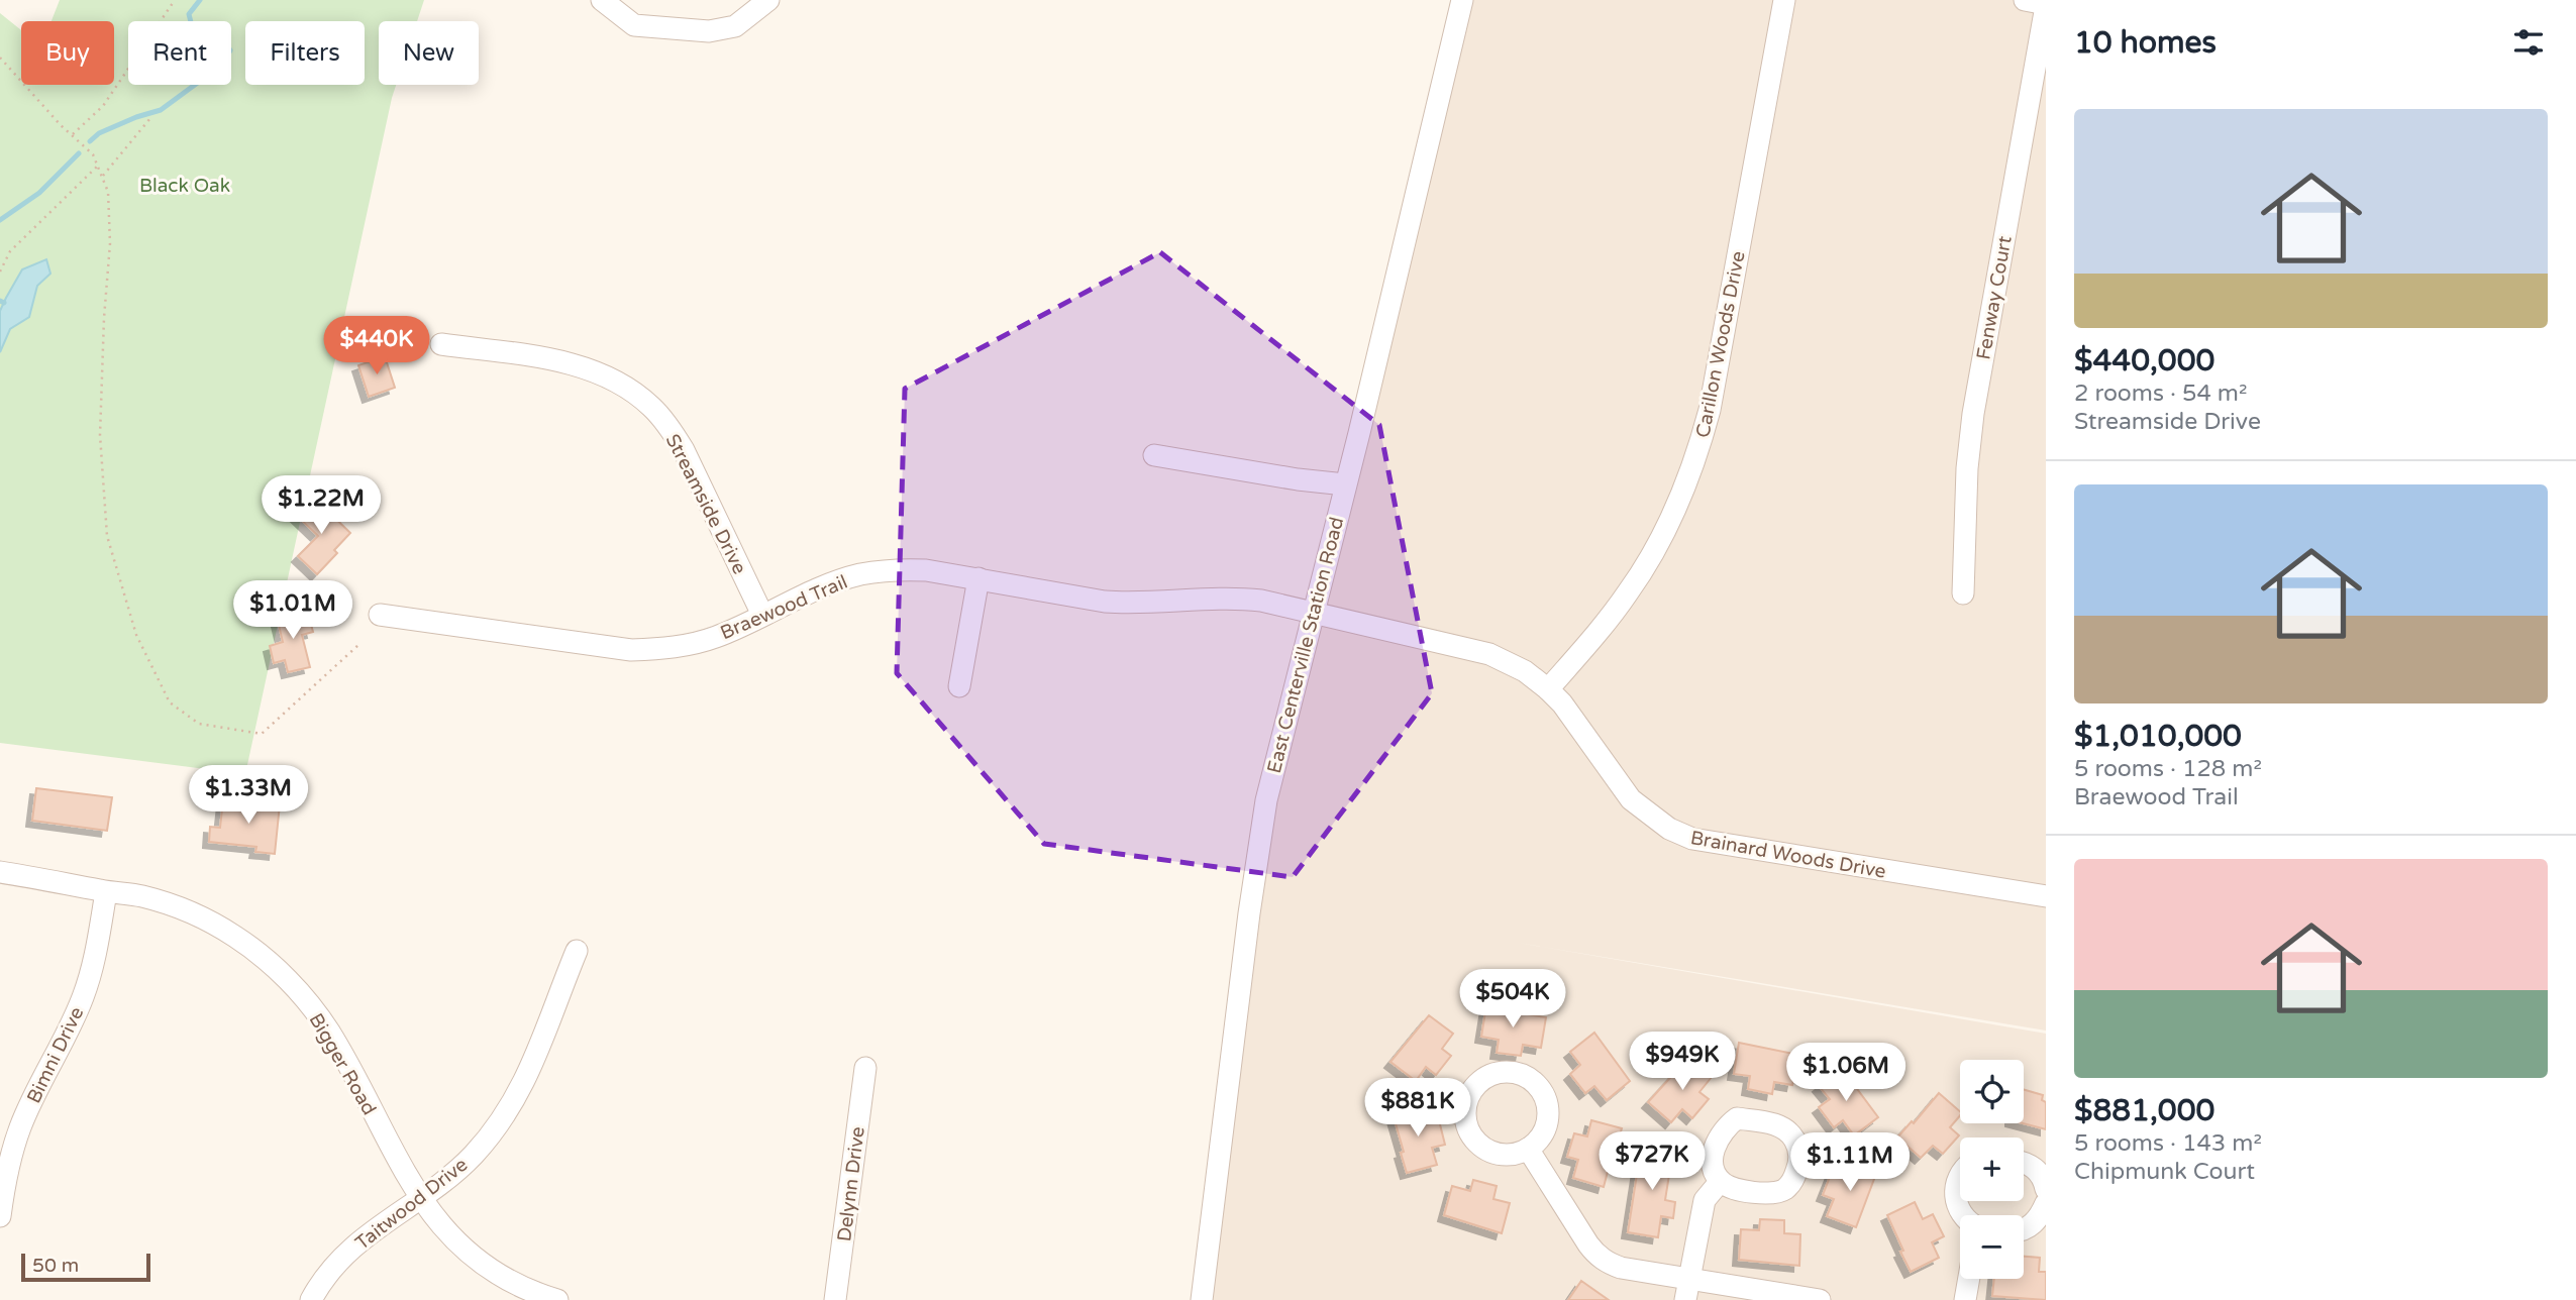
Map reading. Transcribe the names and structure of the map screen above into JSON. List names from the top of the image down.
{
  "streets": {
    "street": [
      "Fenway Court",
      "Carillon Woods Drive",
      "Streamside Drive",
      "Braewood Trail",
      "East Centerville Station Road",
      "Brainard Woods Drive",
      "Bimni Drive",
      "Bigger Road",
      "Delynn Drive",
      "Taitwood Drive"
    ]
  },
  "crossings": [
    ["Carillon Woods Drive", "Brainard Woods Drive"],
    ["Streamside Drive", "Braewood Trail"],
    ["Braewood Trail", "East Centerville Station Road"],
    ["Braewood Trail", "Brainard Woods Drive"],
    ["East Centerville Station Road", "Brainard Woods Drive"],
    ["Bimni Drive", "Bigger Road"],
    ["Bigger Road", "Taitwood Drive"]
  ],
  "parks": ["Black Oak"],
  "scale_bar": "50 m",
  "page": {
    "heading": "10 homes",
    "chip": [
      "Buy",
      "Rent",
      "Filters",
      "New"
    ],
    "list": [
      {
        "name": "$440,000",
        "note": "2 rooms · 54 m² · Streamside Drive"
      },
      {
        "name": "$1,010,000",
        "note": "5 rooms · 128 m² · Braewood Trail"
      },
      {
        "name": "$881,000",
        "note": "5 rooms · 143 m² · Chipmunk Court"
      }
    ],
    "price": [
      "$440K",
      "$1.22M",
      "$1.01M",
      "$1.33M",
      "$504K",
      "$949K",
      "$1.06M",
      "$881K",
      "$727K",
      "$1.11M"
    ],
    "map_buttons": ["+", "−"],
    "scale": "50 m"
  }
}
